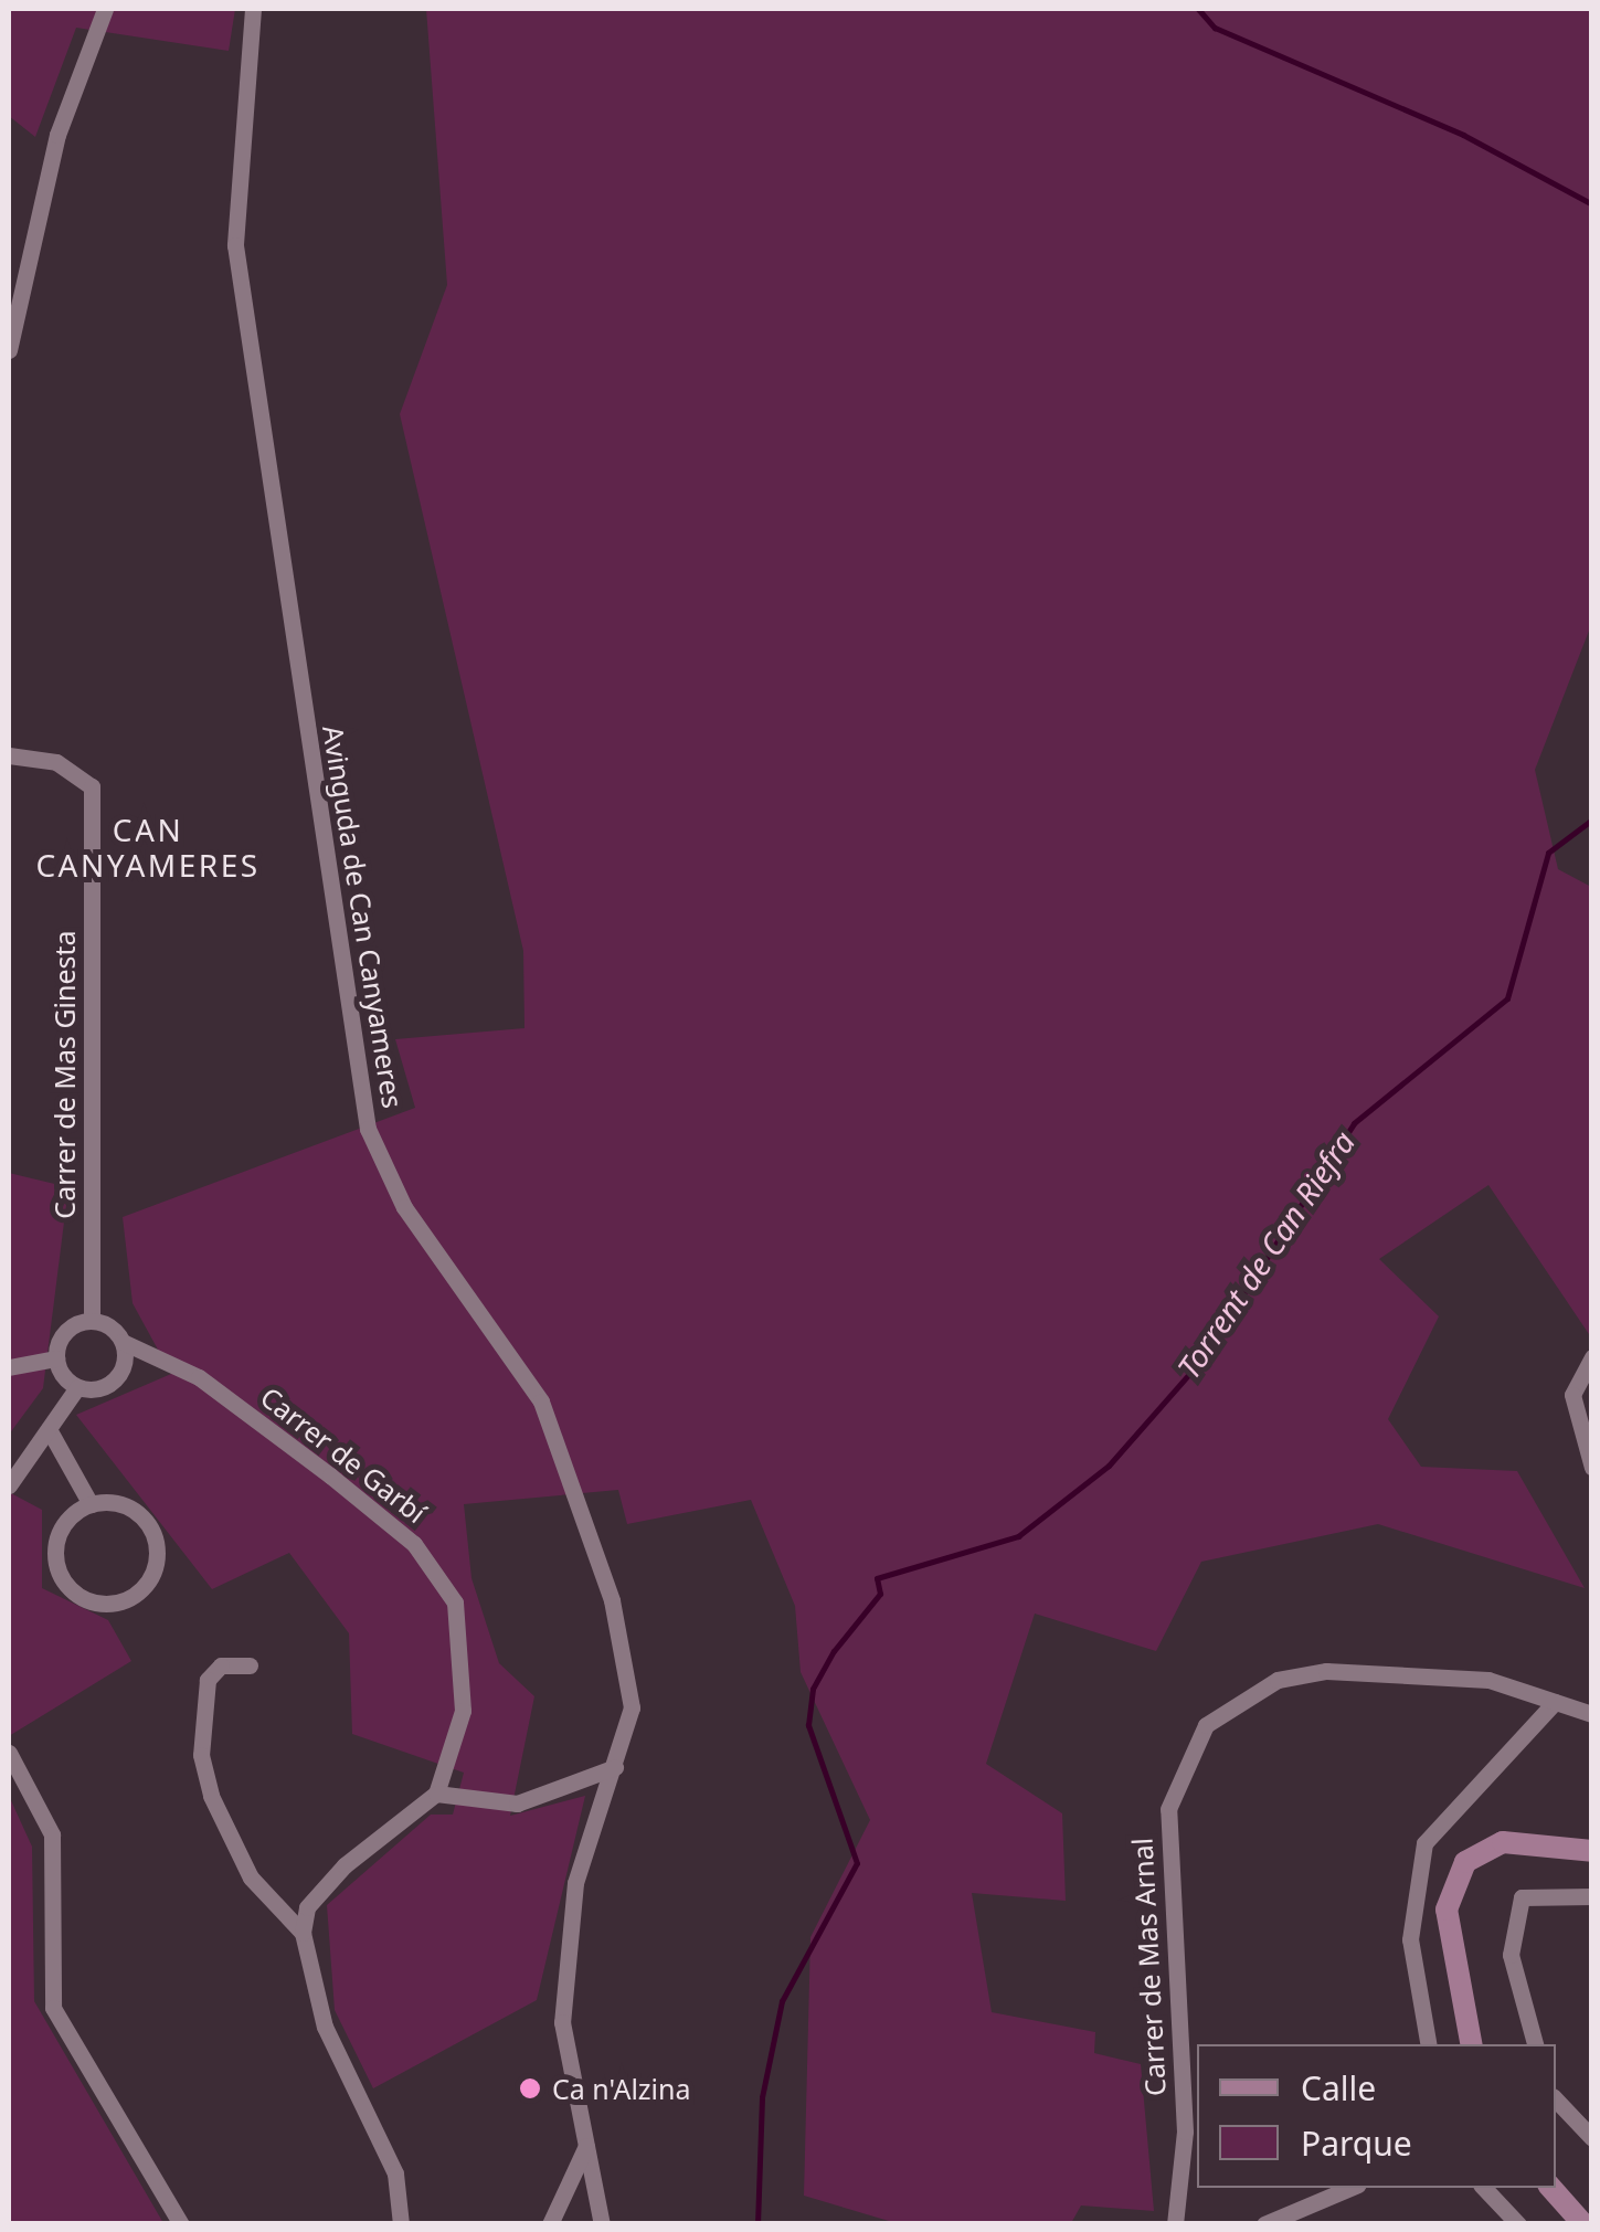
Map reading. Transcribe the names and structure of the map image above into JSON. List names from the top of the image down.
{
  "streets": {
    "street": [
      "Avinguda de Can Canyameres",
      "Carrer de Mas Ginesta",
      "Carrer de Garbí",
      "Carrer de Mas Arnal"
    ]
  },
  "crossings": [
    ["Carrer de Mas Ginesta", "Carrer de Garbí"]
  ],
  "districts": ["CAN CANYAMERES"],
  "water": ["Torrent de Can Riefra"],
  "places": ["Ca n'Alzina"],
  "legend": ["Calle", "Parque"]
}
